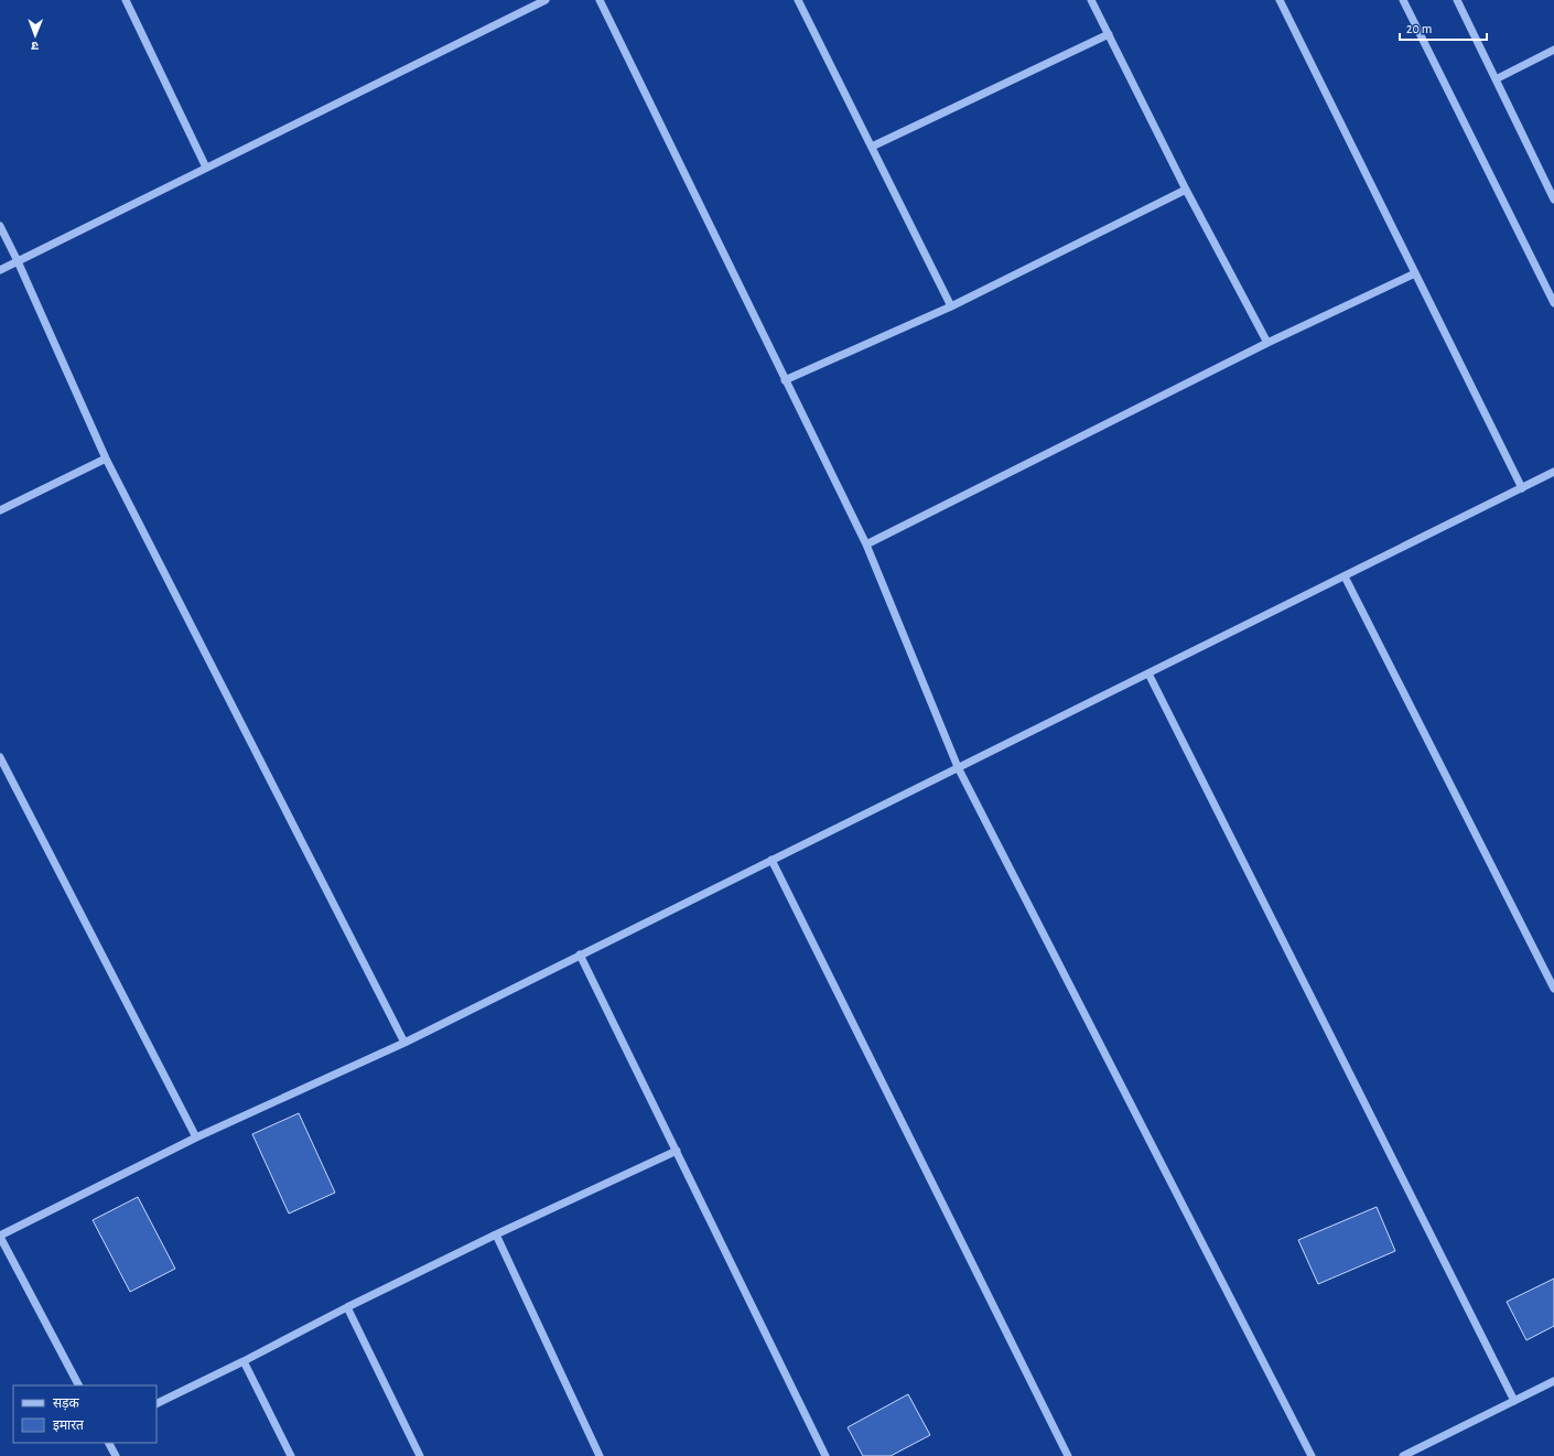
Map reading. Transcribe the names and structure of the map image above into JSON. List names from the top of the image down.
{
  "legend": ["सड़क", "इमारत"],
  "scale_bar": "20 m",
  "north": "bottom"
}
